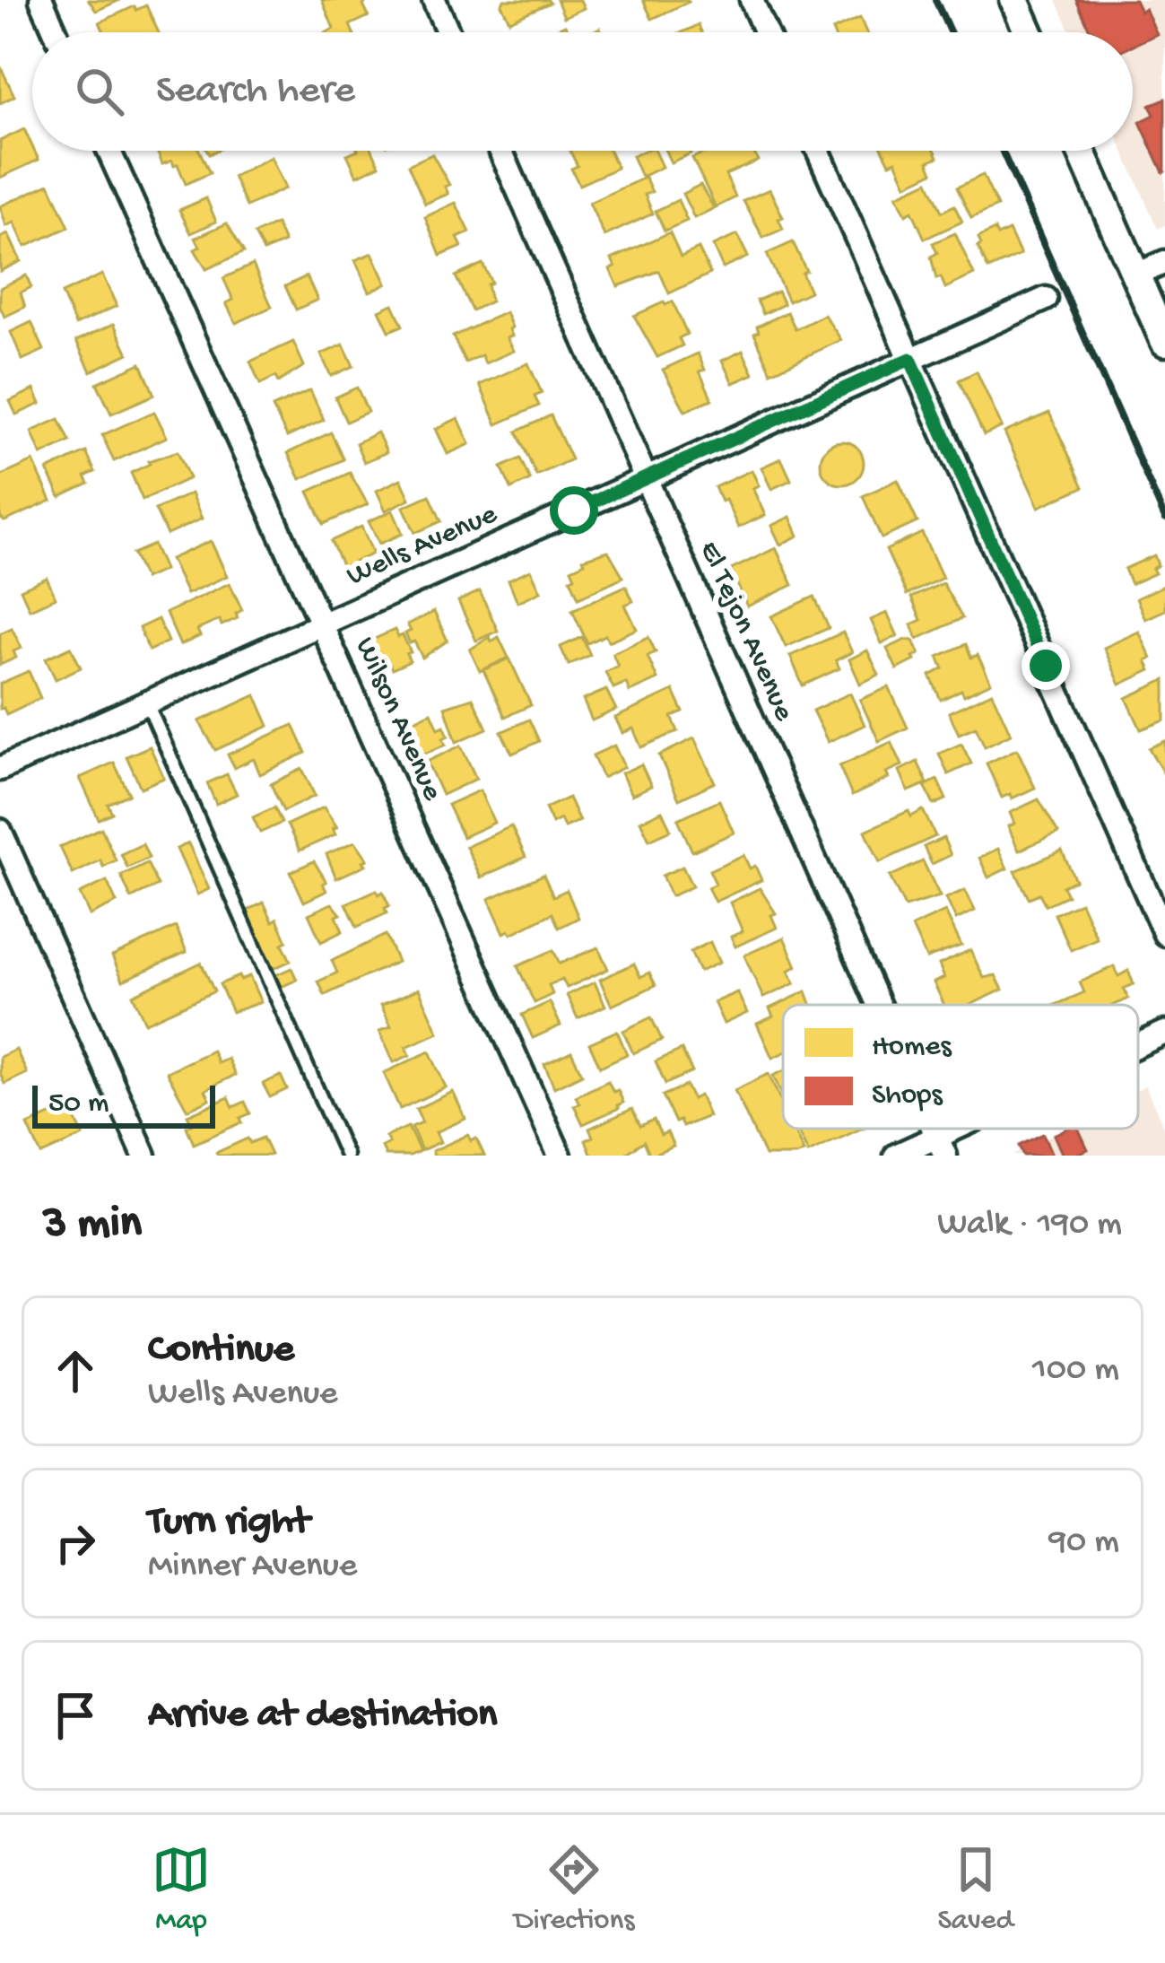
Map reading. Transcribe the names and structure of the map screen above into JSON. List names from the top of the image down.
{
  "streets": {
    "street": ["Wells Avenue", "El Tejon Avenue", "Wilson Avenue"]
  },
  "crossings": [
    ["Wells Avenue", "El Tejon Avenue"],
    ["Wells Avenue", "Wilson Avenue"]
  ],
  "legend": ["Homes", "Shops"],
  "scale_bar": "50 m",
  "page": {
    "search": "Search here",
    "scale": "50 m",
    "heading": ["3 min", "Walk · 190 m"],
    "list": [
      ["Continue", "Wells Avenue", "100 m"],
      ["Turn right", "Minner Avenue", "90 m"],
      "Arrive at destination"
    ],
    "nav": ["Map", "Directions", "Saved"]
  }
}
